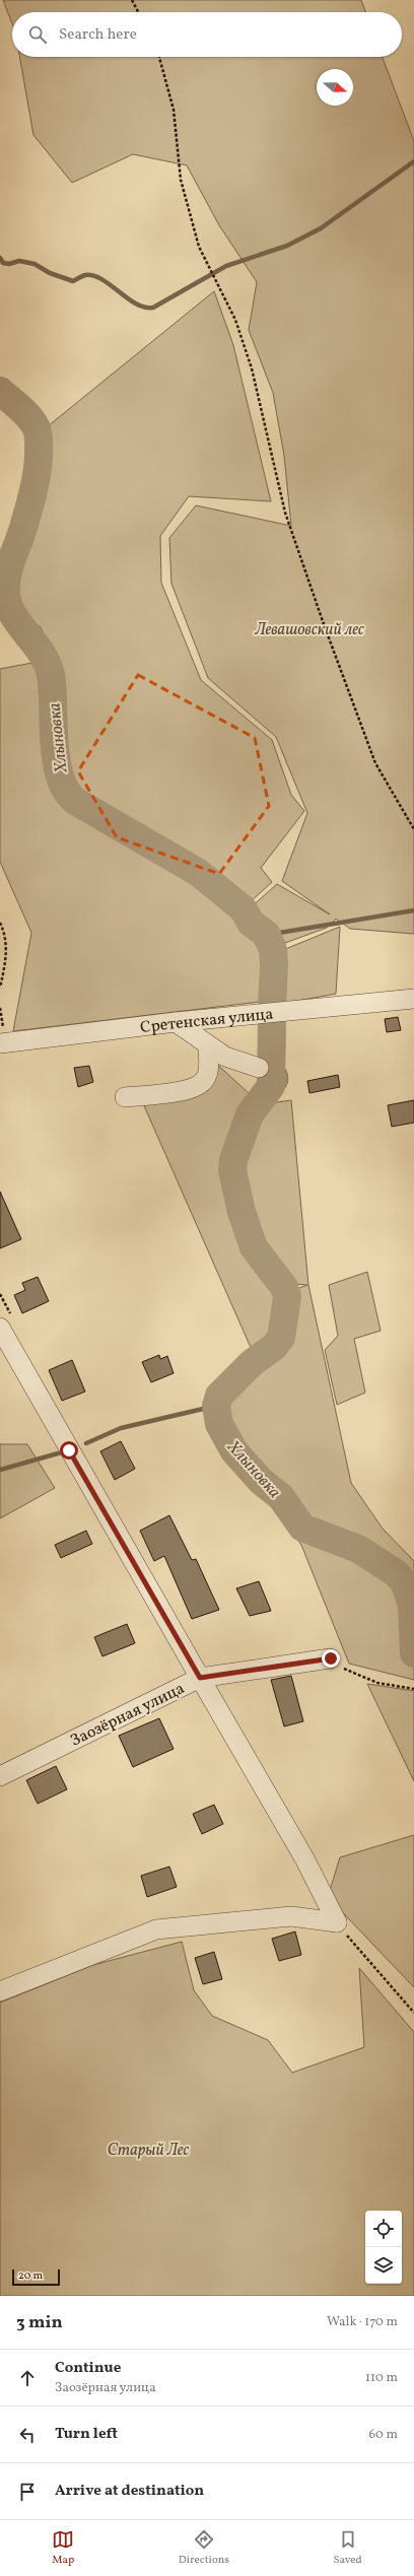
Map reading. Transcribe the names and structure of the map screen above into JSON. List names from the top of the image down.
{
  "streets": {
    "street": ["Сретенская улица", "Заозёрная улица"]
  },
  "water": ["Хлыновка"],
  "parks": ["Левашовский лес", "Старый Лес"],
  "scale_bar": "20 m",
  "north": "right",
  "page": {
    "search": "Search here",
    "scale": "20 m",
    "heading": ["3 min", "Walk · 170 m"],
    "list": [
      ["Continue", "Заозёрная улица", "110 m"],
      ["Turn left", "60 m"],
      "Arrive at destination"
    ],
    "nav": ["Map", "Directions", "Saved"]
  }
}
